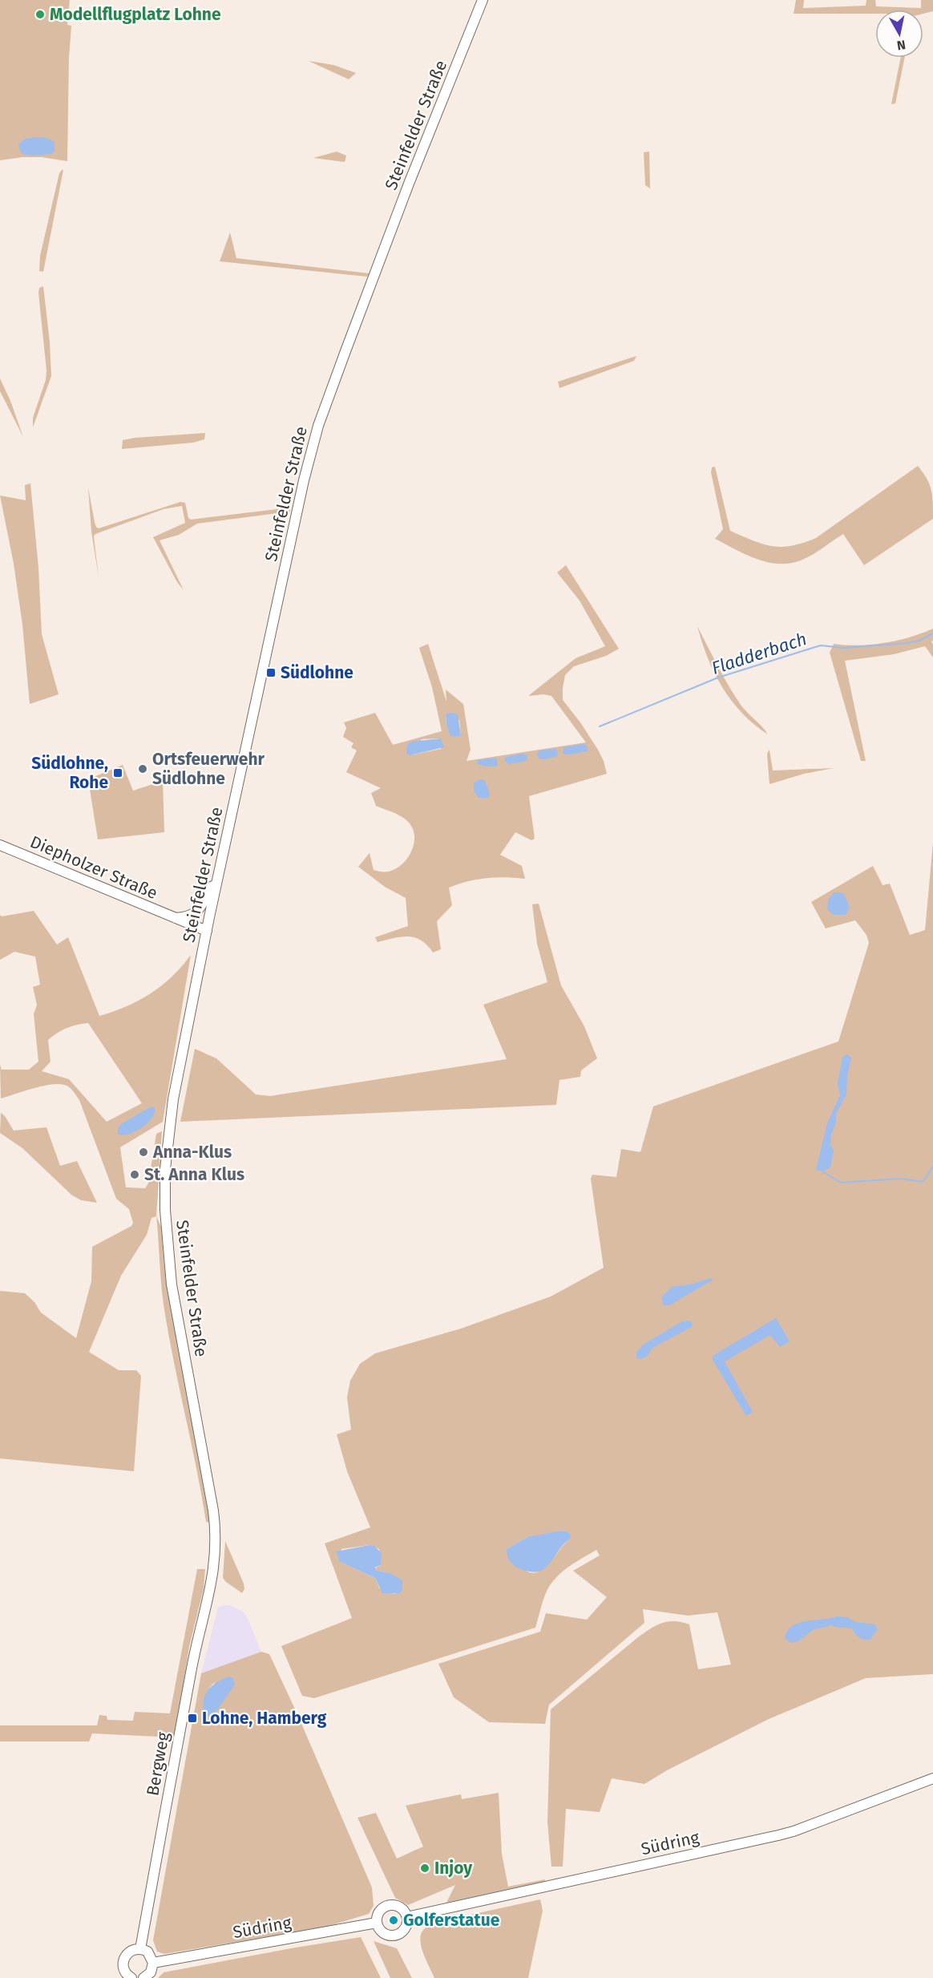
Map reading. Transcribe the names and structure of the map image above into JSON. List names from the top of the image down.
{
  "streets": {
    "main road": [
      "Steinfelder Straße",
      "Diepholzer Straße",
      "Bergweg",
      "Südring"
    ]
  },
  "crossings": [
    ["Steinfelder Straße", "Diepholzer Straße"],
    ["Steinfelder Straße", "Bergweg"]
  ],
  "water": ["Fladderbach"],
  "places": {
    "other": [
      "Modellflugplatz Lohne",
      "Ortsfeuerwehr Südlohne",
      "Anna-Klus",
      "St. Anna Klus",
      "Injoy",
      "Golferstatue"
    ],
    "transit": ["Südlohne", "Südlohne, Rohe", "Lohne, Hamberg"]
  },
  "north": "bottom"
}
